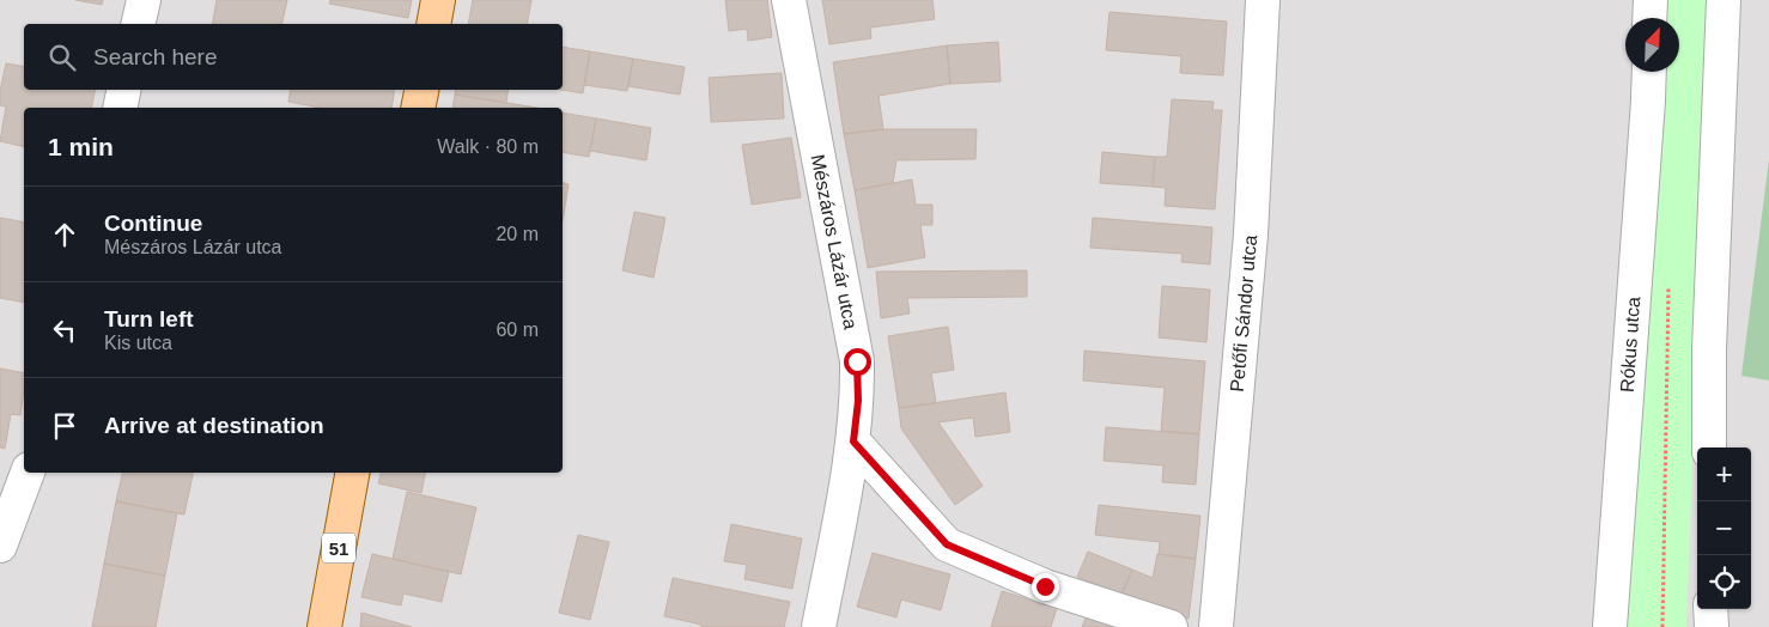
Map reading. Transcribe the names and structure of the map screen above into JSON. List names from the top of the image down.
{
  "streets": {
    "main road": ["51"],
    "street": ["Mészáros Lázár utca", "Petőfi Sándor utca", "Rókus utca"]
  },
  "north": "top right",
  "page": {
    "search": "Search here",
    "heading": ["1 min", "Walk · 80 m"],
    "list": [
      ["Continue", "Mészáros Lázár utca", "20 m"],
      ["Turn left", "Kis utca", "60 m"],
      "Arrive at destination"
    ],
    "map_buttons": ["+", "−"]
  }
}
